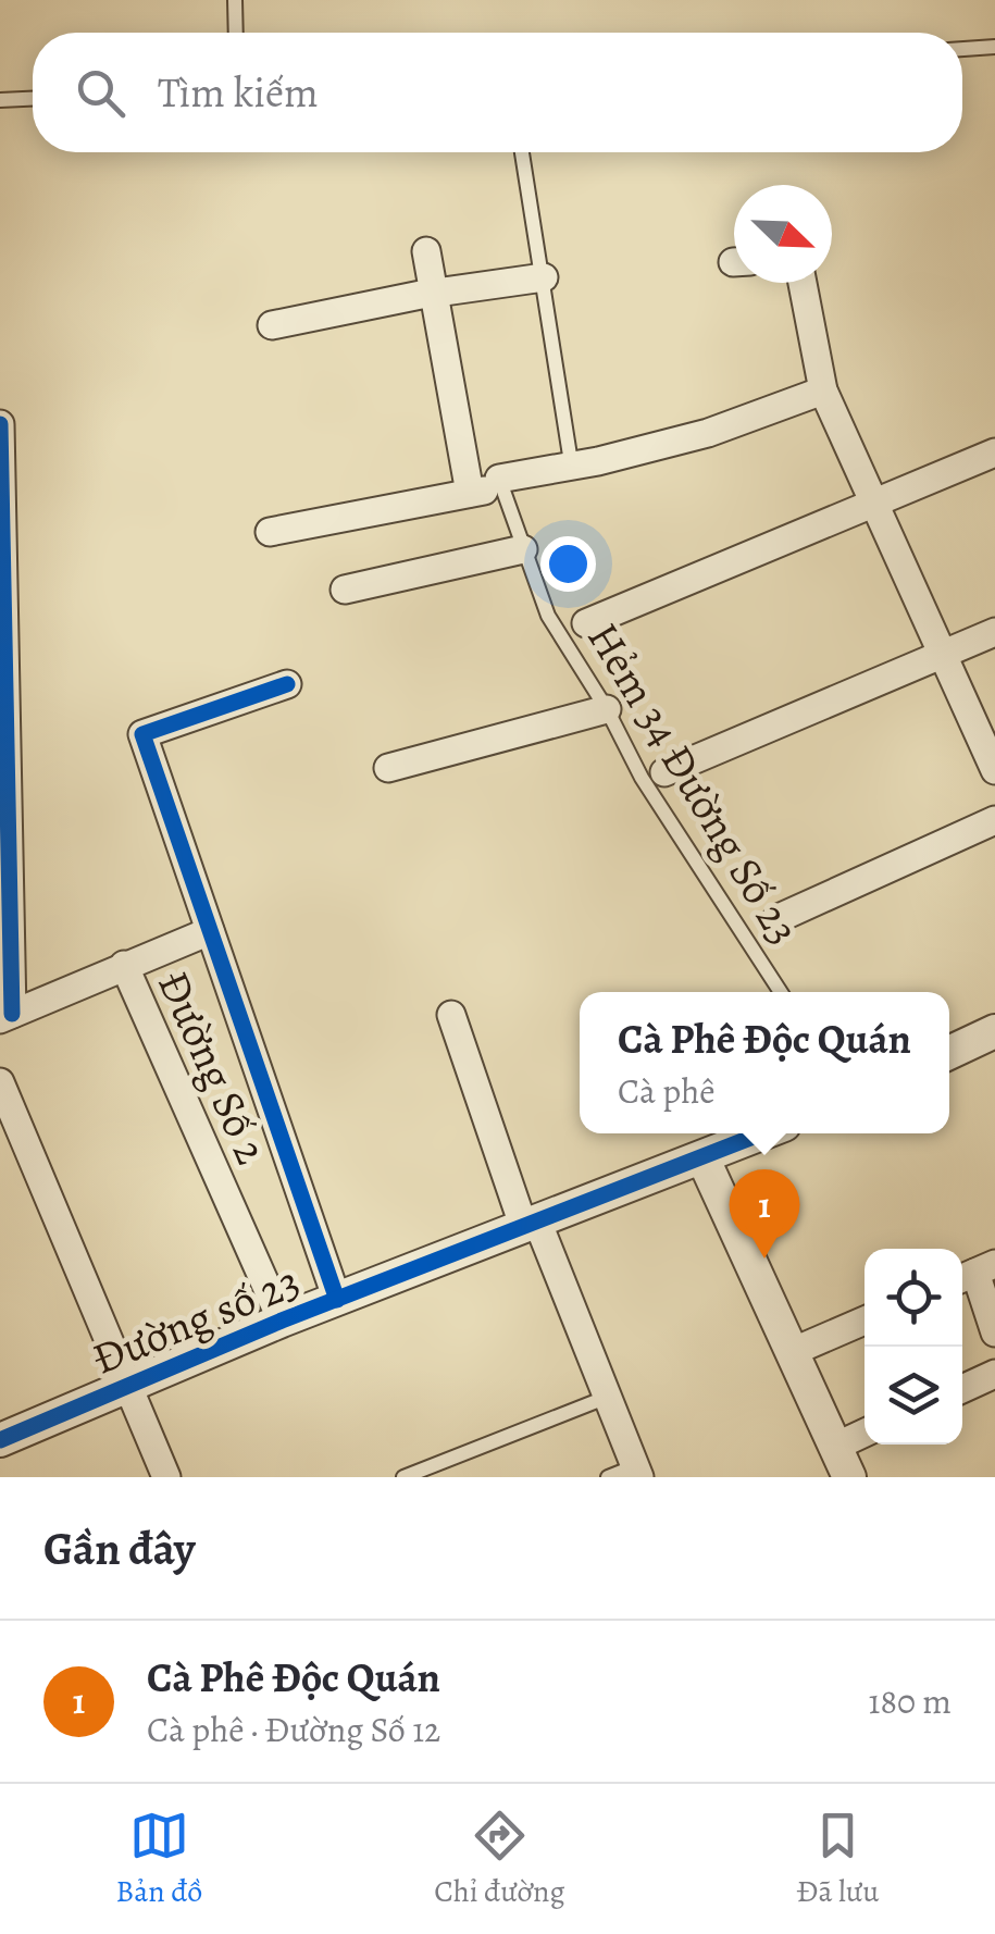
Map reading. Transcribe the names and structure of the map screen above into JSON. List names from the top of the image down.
{
  "streets": {
    "street": ["Đường Số 2", "Đường số 23"],
    "lane": ["Hẻm 34 Đường Số 23"]
  },
  "crossings": [
    ["Đường Số 2", "Đường số 23"]
  ],
  "north": "bottom right",
  "page": {
    "search": "Tìm kiếm",
    "popup": ["Cà Phê Độc Quán", "Cà phê"],
    "pins": "1",
    "heading": "Gần đây",
    "list": [
      {
        "mark": "1",
        "name": "Cà Phê Độc Quán",
        "note": "Cà phê · Đường Số 12",
        "value": "180 m"
      }
    ],
    "nav": ["Bản đồ", "Chỉ đường", "Đã lưu"]
  }
}
